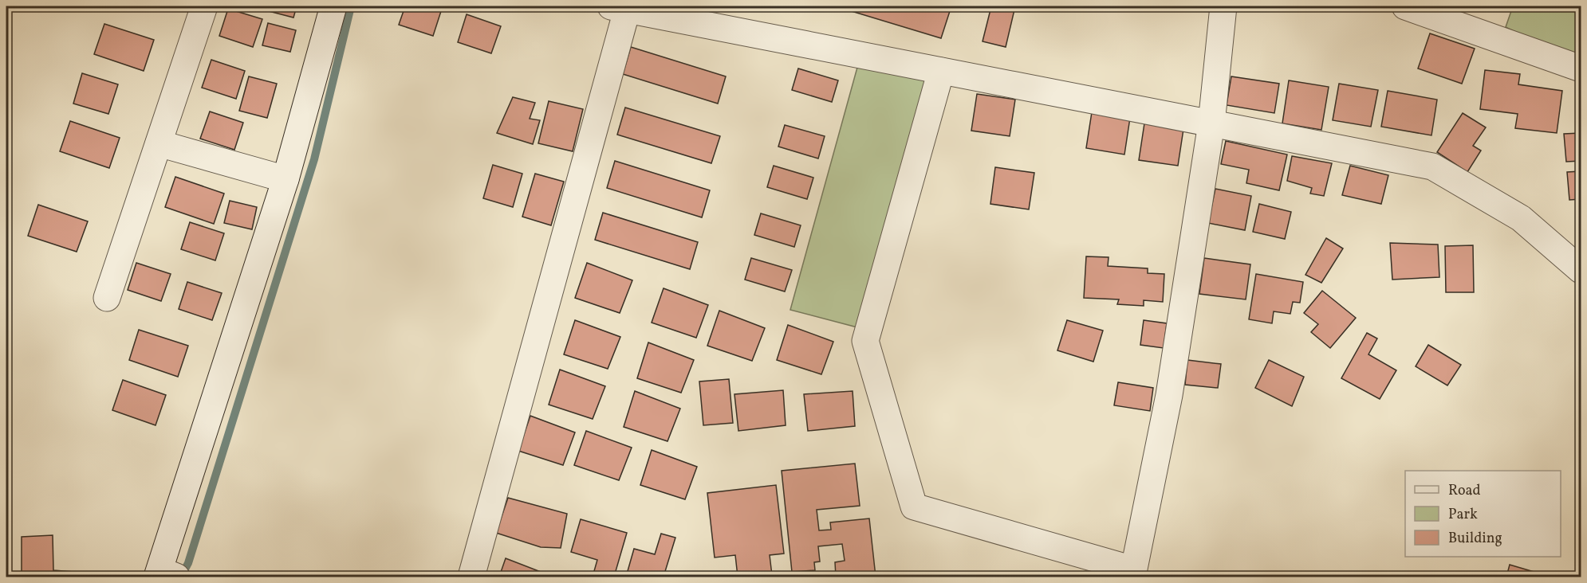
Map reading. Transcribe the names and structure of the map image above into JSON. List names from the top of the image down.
{
  "legend": ["Road", "Park", "Building"]
}
